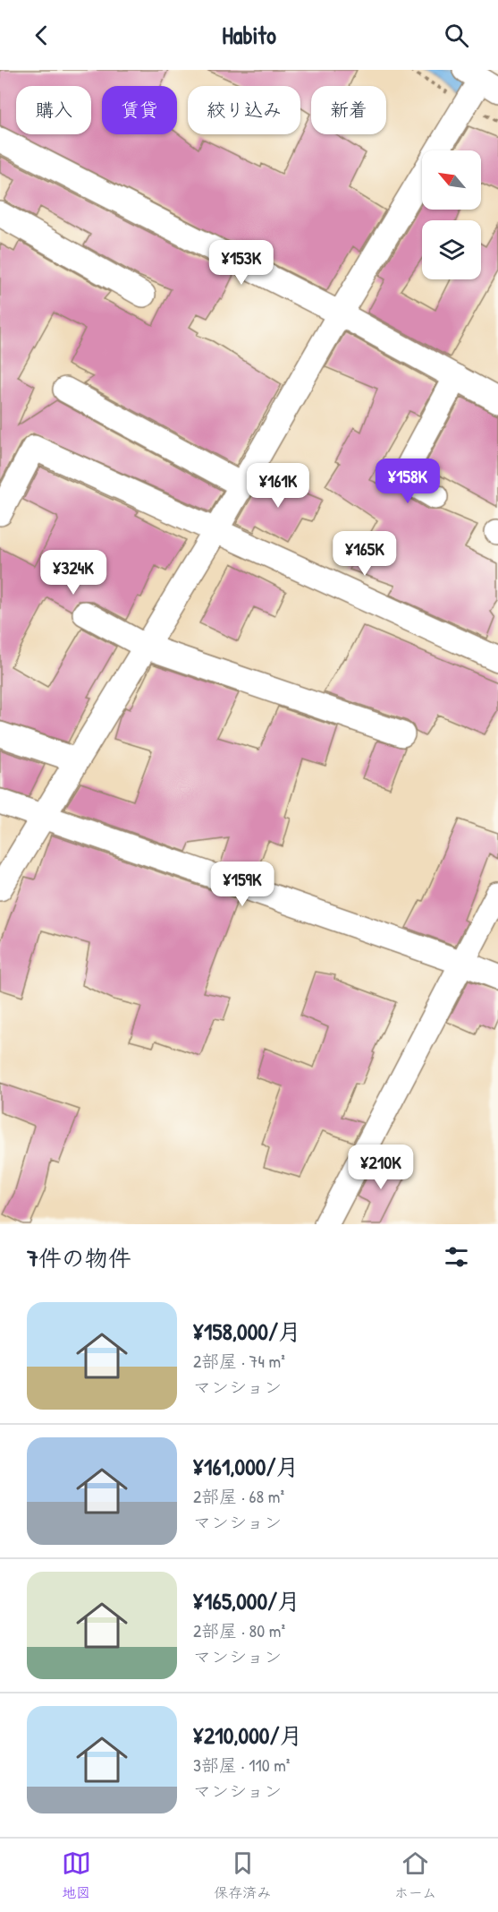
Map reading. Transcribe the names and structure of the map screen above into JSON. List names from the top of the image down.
{
  "north": "top left",
  "page": {
    "header": "Habito",
    "chip": [
      "購入",
      "賃貸",
      "絞り込み",
      "新着"
    ],
    "price": [
      "¥153K",
      "¥158K",
      "¥161K",
      "¥165K",
      "¥324K",
      "¥159K",
      "¥210K"
    ],
    "heading": "7件の物件",
    "list": [
      {
        "name": "¥158,000/月",
        "note": "2部屋 · 74 m² · マンション"
      },
      {
        "name": "¥161,000/月",
        "note": "2部屋 · 68 m² · マンション"
      },
      {
        "name": "¥165,000/月",
        "note": "2部屋 · 80 m² · マンション"
      },
      {
        "name": "¥210,000/月",
        "note": "3部屋 · 110 m² · マンション"
      }
    ],
    "tabs": ["地図", "保存済み", "ホーム"]
  }
}
